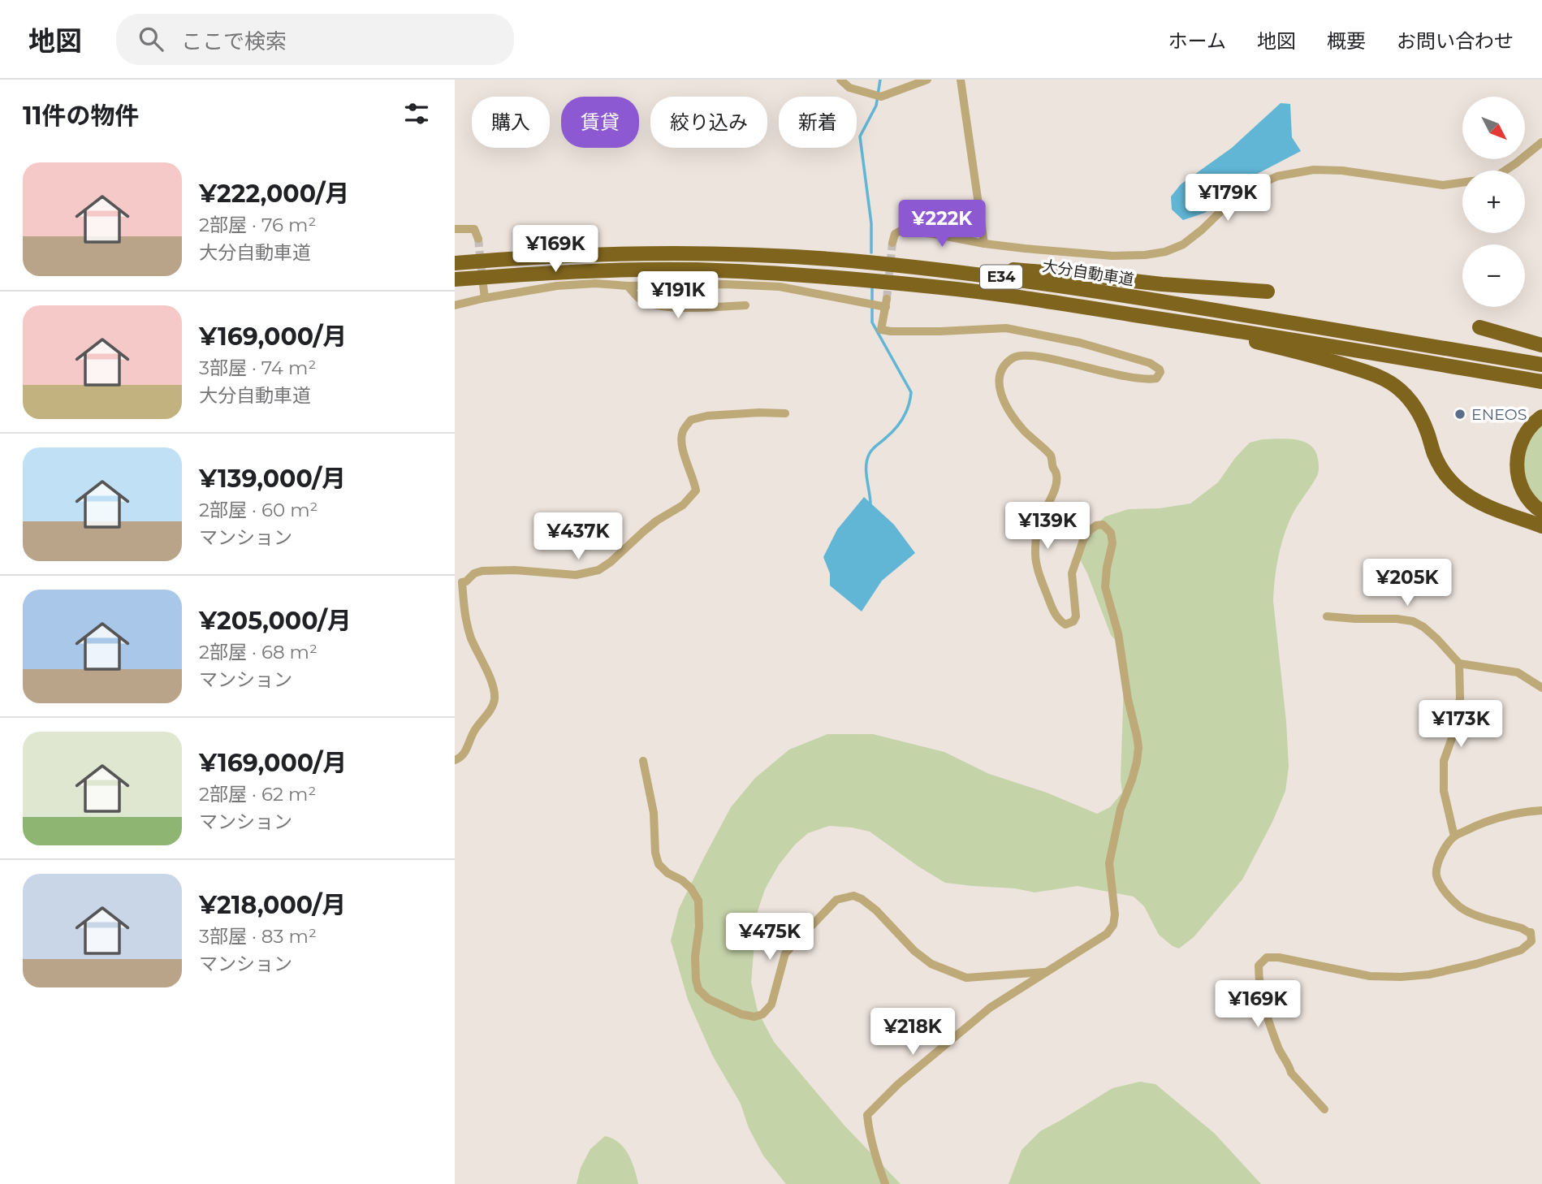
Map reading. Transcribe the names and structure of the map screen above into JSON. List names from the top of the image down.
{
  "streets": {
    "highway": ["大分自動車道", "E34"]
  },
  "places": ["ENEOS"],
  "north": "bottom right",
  "page": {
    "header": "地図",
    "search": "ここで検索",
    "nav": [
      "ホーム",
      "地図",
      "概要",
      "お問い合わせ"
    ],
    "heading": "11件の物件",
    "map_buttons": ["+", "−"],
    "chip": [
      "購入",
      "賃貸",
      "絞り込み",
      "新着"
    ],
    "list": [
      {
        "name": "¥222,000/月",
        "note": "2部屋 · 76 m² · 大分自動車道"
      },
      {
        "name": "¥169,000/月",
        "note": "3部屋 · 74 m² · 大分自動車道"
      },
      {
        "name": "¥139,000/月",
        "note": "2部屋 · 60 m² · マンション"
      },
      {
        "name": "¥205,000/月",
        "note": "2部屋 · 68 m² · マンション"
      },
      {
        "name": "¥169,000/月",
        "note": "2部屋 · 62 m² · マンション"
      },
      {
        "name": "¥218,000/月",
        "note": "3部屋 · 83 m² · マンション"
      }
    ],
    "price": [
      "¥179K",
      "¥222K",
      "¥169K",
      "¥191K",
      "¥139K",
      "¥437K",
      "¥205K",
      "¥173K",
      "¥475K",
      "¥169K",
      "¥218K"
    ]
  }
}
